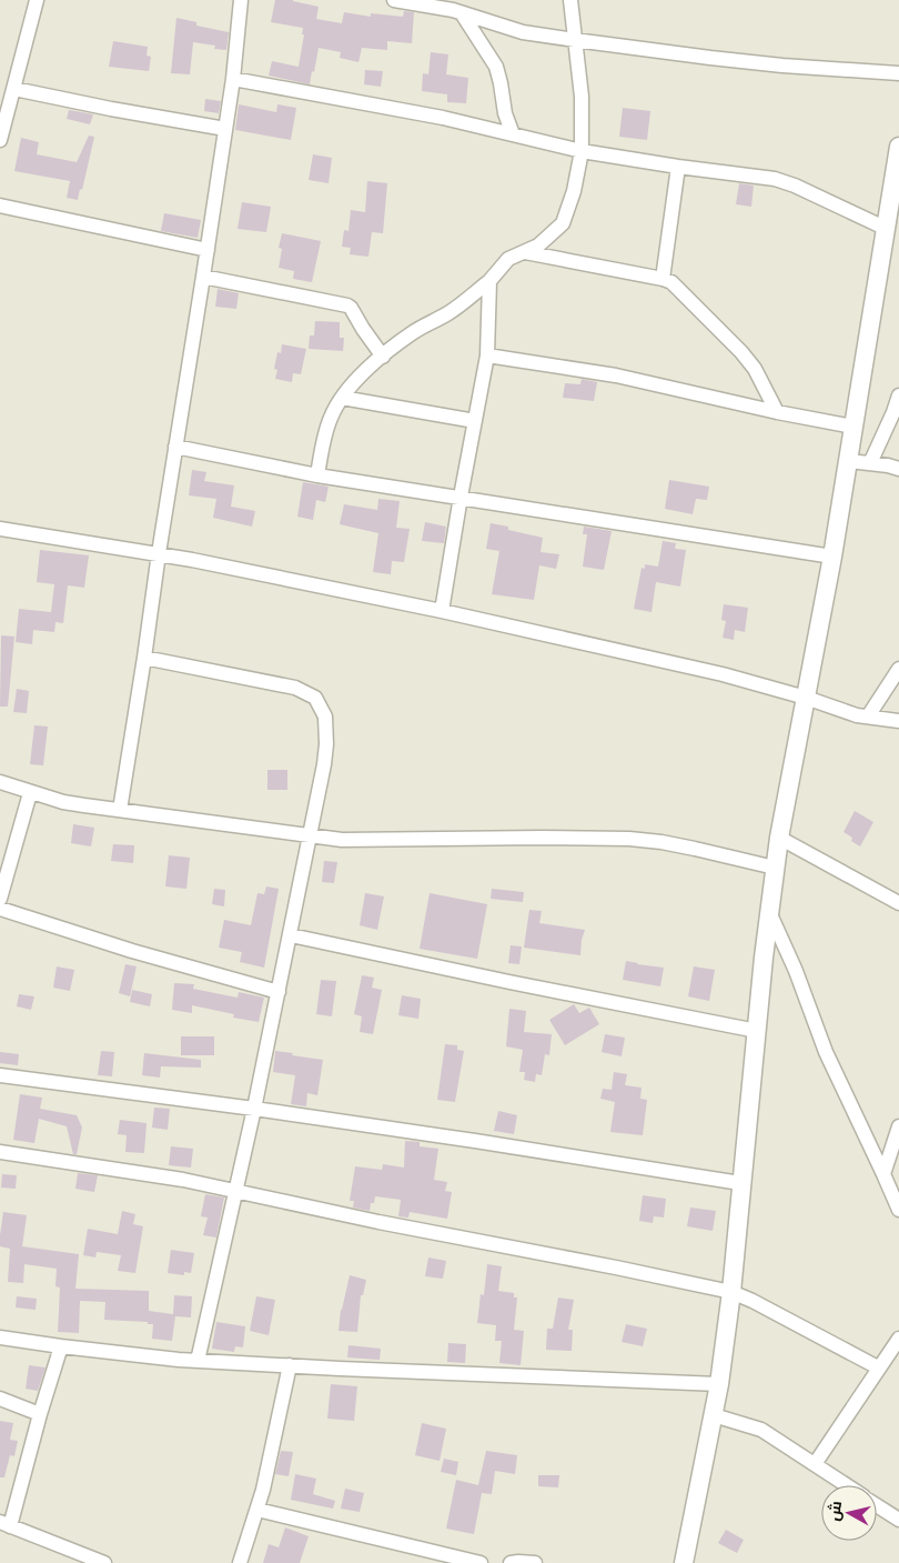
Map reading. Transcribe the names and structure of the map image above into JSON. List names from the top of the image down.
{
  "north": "left"
}
